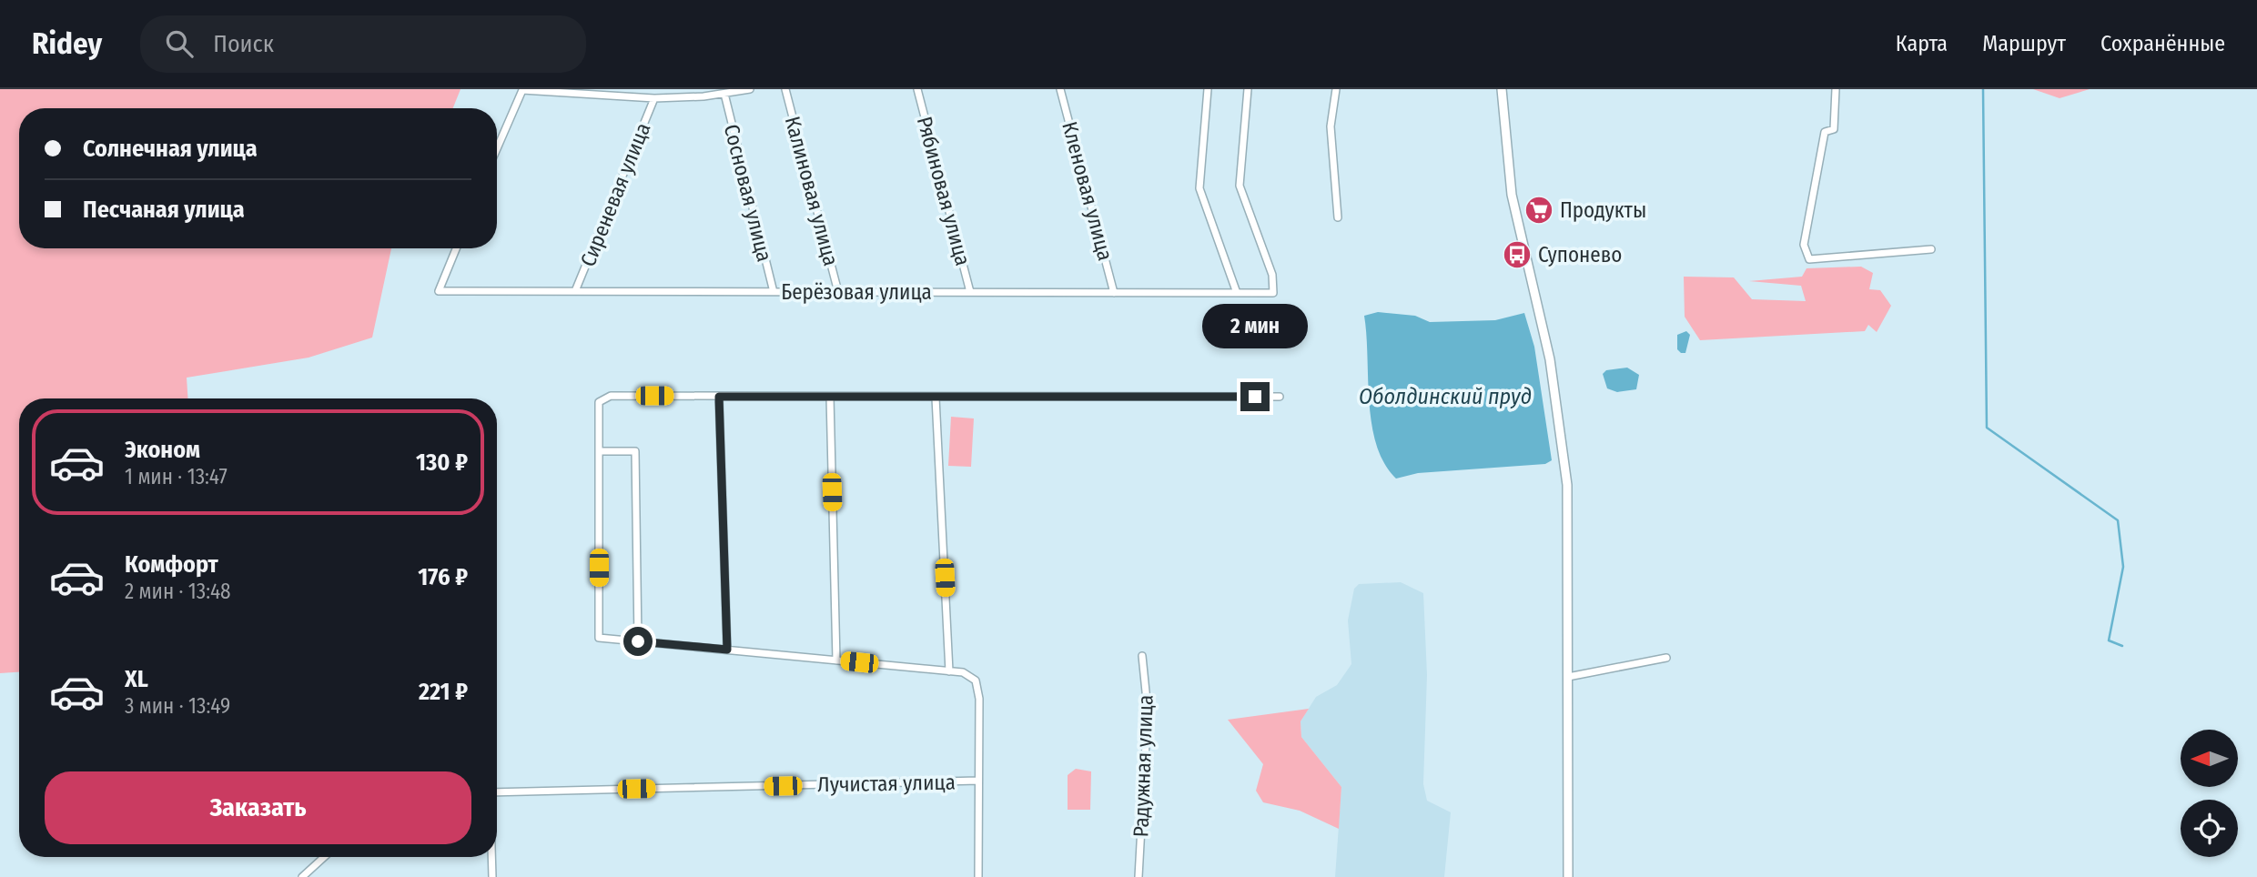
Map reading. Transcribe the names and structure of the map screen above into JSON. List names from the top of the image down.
{
  "streets": {
    "street": [
      "Калиновая улица",
      "Рябиновая улица",
      "Кленовая улица",
      "Сосновая улица",
      "Сиреневая улица",
      "Берёзовая улица",
      "Радужная улица",
      "Лучистая улица"
    ]
  },
  "crossings": [
    ["Калиновая улица", "Берёзовая улица"],
    ["Рябиновая улица", "Берёзовая улица"],
    ["Кленовая улица", "Берёзовая улица"],
    ["Сосновая улица", "Берёзовая улица"],
    ["Сиреневая улица", "Берёзовая улица"]
  ],
  "water": ["Оболдинский пруд"],
  "places": {
    "supermarket": ["Продукты"],
    "bus stop": ["Супонево"]
  },
  "north": "left",
  "page": {
    "header": "Ridey",
    "search": "Поиск",
    "nav": ["Карта", "Маршрут", "Сохранённые"],
    "banner": ["Солнечная улица", "Песчаная улица"],
    "bubble": "2 мин",
    "list": [
      {
        "name": "Эконом",
        "note": "1 мин · 13:47",
        "value": "130 ₽"
      },
      {
        "name": "Комфорт",
        "note": "2 мин · 13:48",
        "value": "176 ₽"
      },
      {
        "name": "XL",
        "note": "3 мин · 13:49",
        "value": "221 ₽"
      }
    ],
    "buttons": "Заказать"
  }
}
